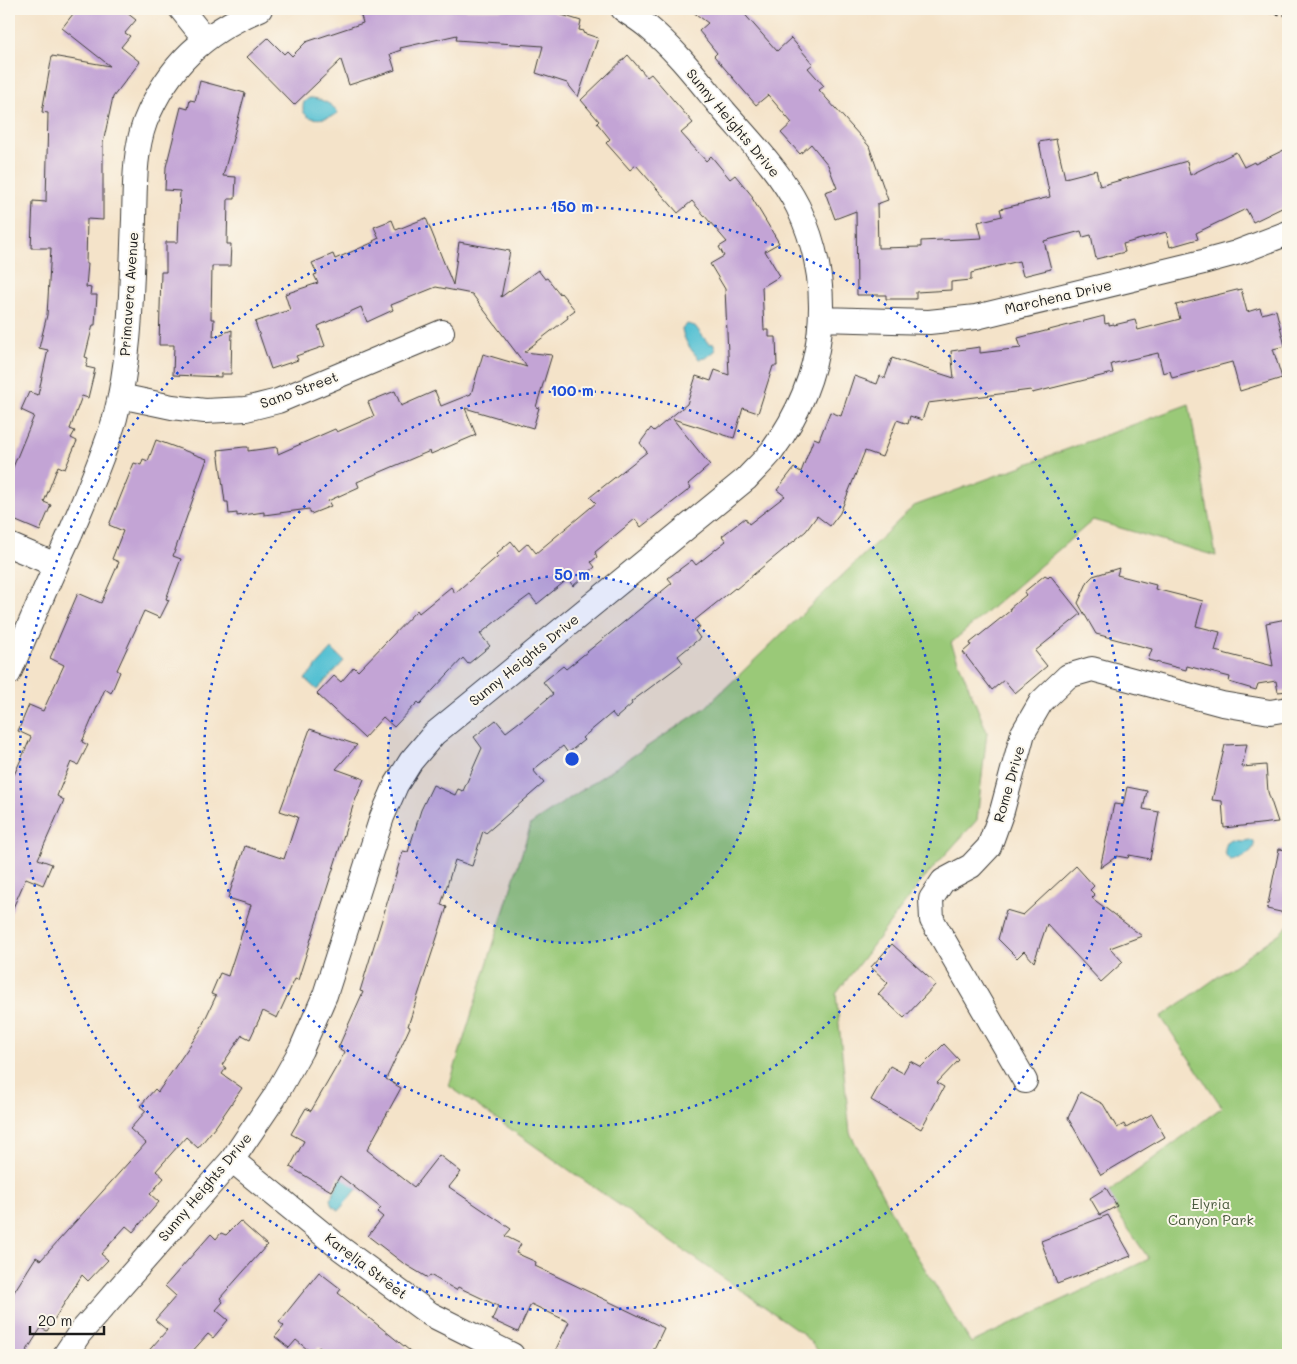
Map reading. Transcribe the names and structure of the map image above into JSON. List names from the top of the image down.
{
  "streets": {
    "street": [
      "Sunny Heights Drive",
      "Primavera Avenue",
      "Marchena Drive",
      "Sano Street",
      "Rome Drive",
      "Karelia Street"
    ]
  },
  "crossings": [
    ["Sunny Heights Drive", "Marchena Drive"],
    ["Sunny Heights Drive", "Karelia Street"],
    ["Primavera Avenue", "Sano Street"]
  ],
  "parks": ["Elyria Canyon Park"],
  "scale_bar": "20 m",
  "rings": ["150 m", "100 m", "50 m"]
}
